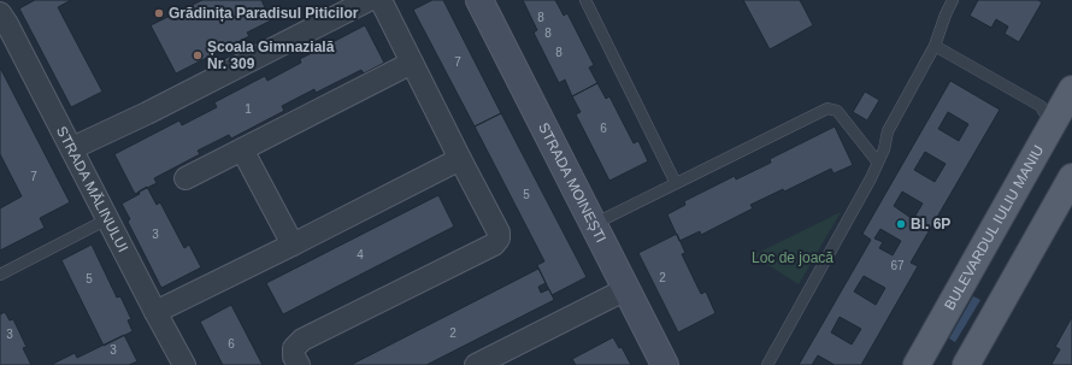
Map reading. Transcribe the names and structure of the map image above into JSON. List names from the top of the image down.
{
  "streets": {
    "main road": ["STRADA MOINEȘTI", "BULEVARDUL IULIU MANIU"],
    "street": ["STRADA MĂLINULUI"]
  },
  "parks": ["Loc de joacă"],
  "places": ["Grădinița Paradisul Piticilor", "Școala Gimnazială Nr. 309", "Bl. 6P"],
  "house_numbers": [
    "8",
    "8",
    "8",
    "7",
    "1",
    "6",
    "7",
    "5",
    "3",
    "4",
    "67",
    "2",
    "5",
    "2",
    "3",
    "6",
    "3"
  ]
}
